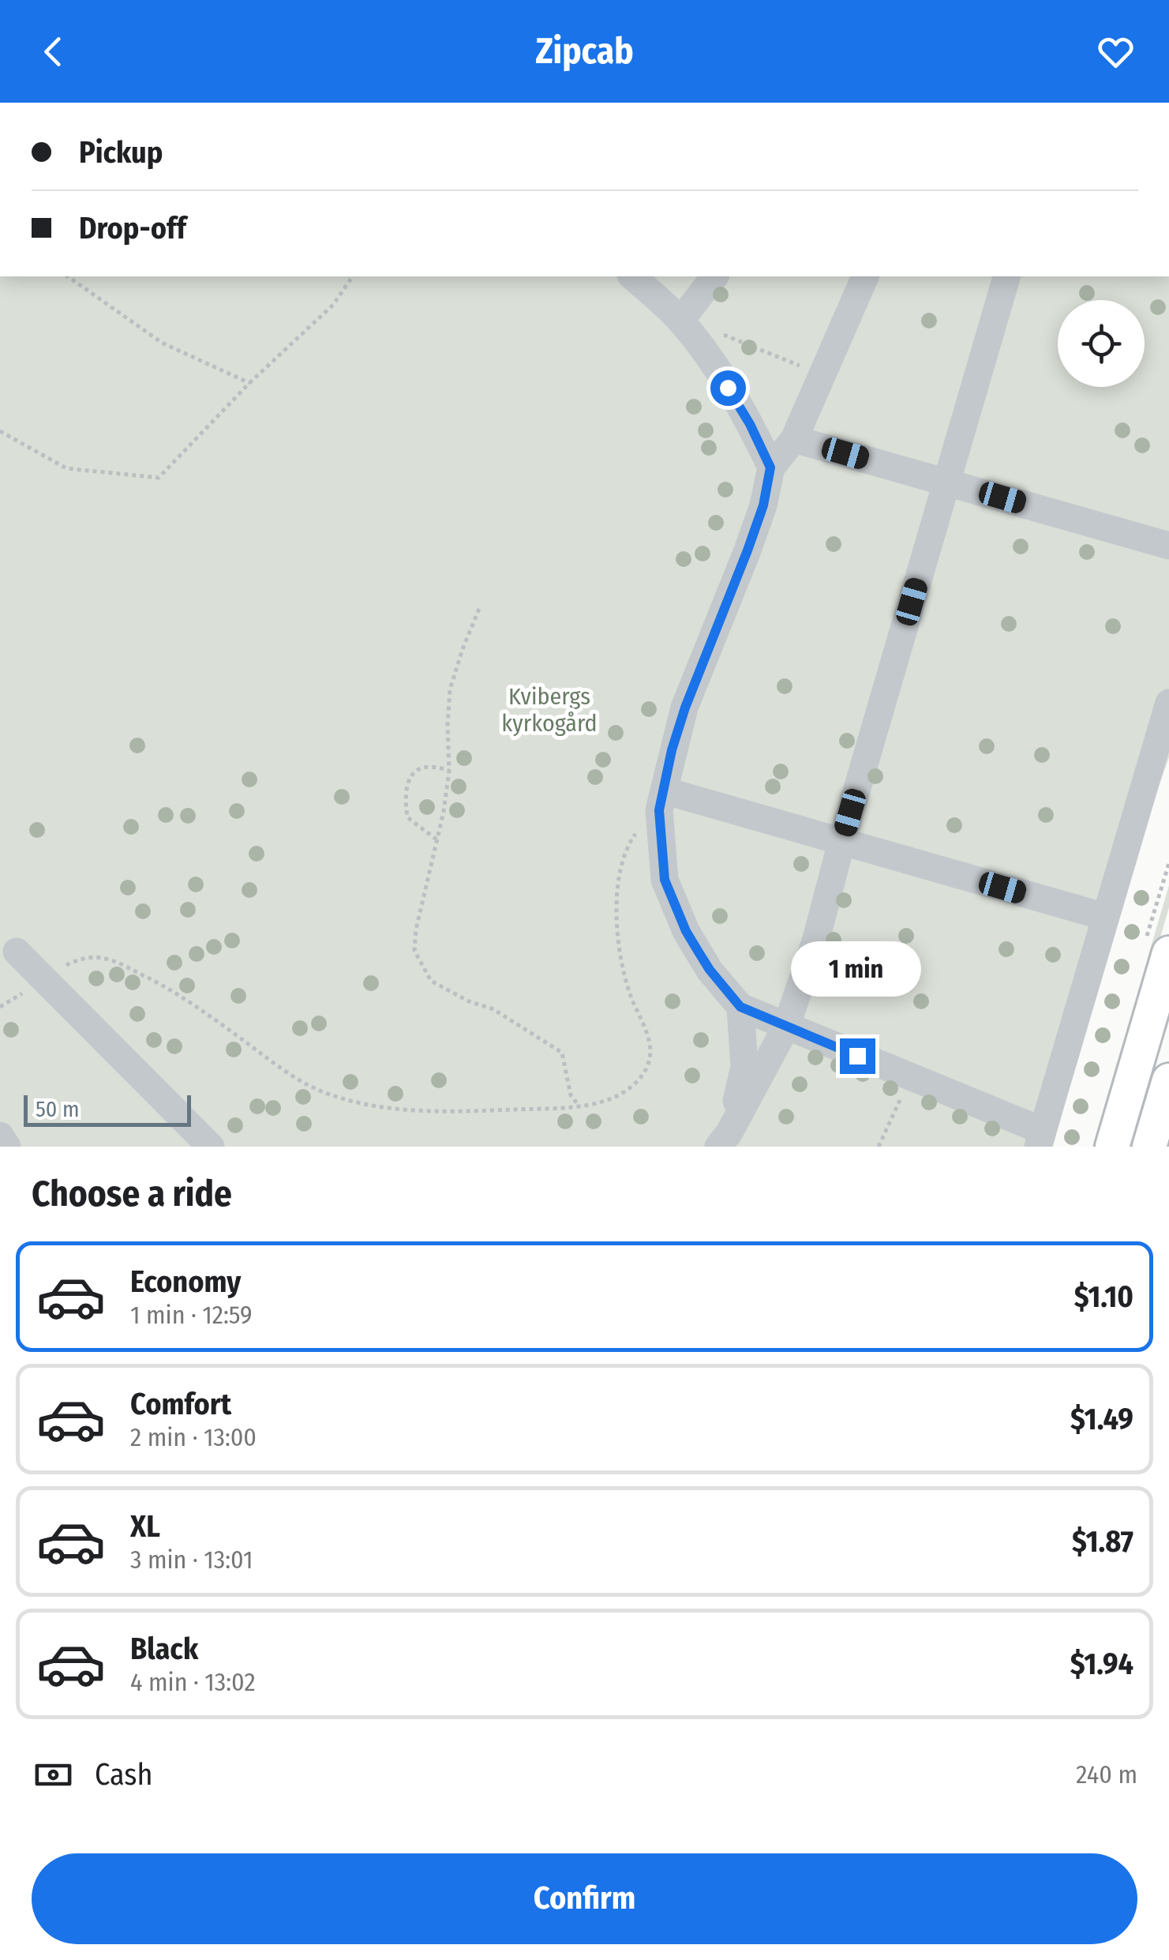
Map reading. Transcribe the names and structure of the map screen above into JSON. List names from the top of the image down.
{
  "parks": ["Kvibergs kyrkogård"],
  "scale_bar": "50 m",
  "page": {
    "header": "Zipcab",
    "banner": ["Pickup", "Drop-off"],
    "bubble": "1 min",
    "scale": "50 m",
    "heading": "Choose a ride",
    "list": [
      {
        "name": "Economy",
        "note": "1 min · 12:59",
        "value": "$1.10"
      },
      {
        "name": "Comfort",
        "note": "2 min · 13:00",
        "value": "$1.49"
      },
      {
        "name": "XL",
        "note": "3 min · 13:01",
        "value": "$1.87"
      },
      {
        "name": "Black",
        "note": "4 min · 13:02",
        "value": "$1.94"
      }
    ],
    "pay": ["Cash", "240 m"],
    "buttons": "Confirm"
  }
}
